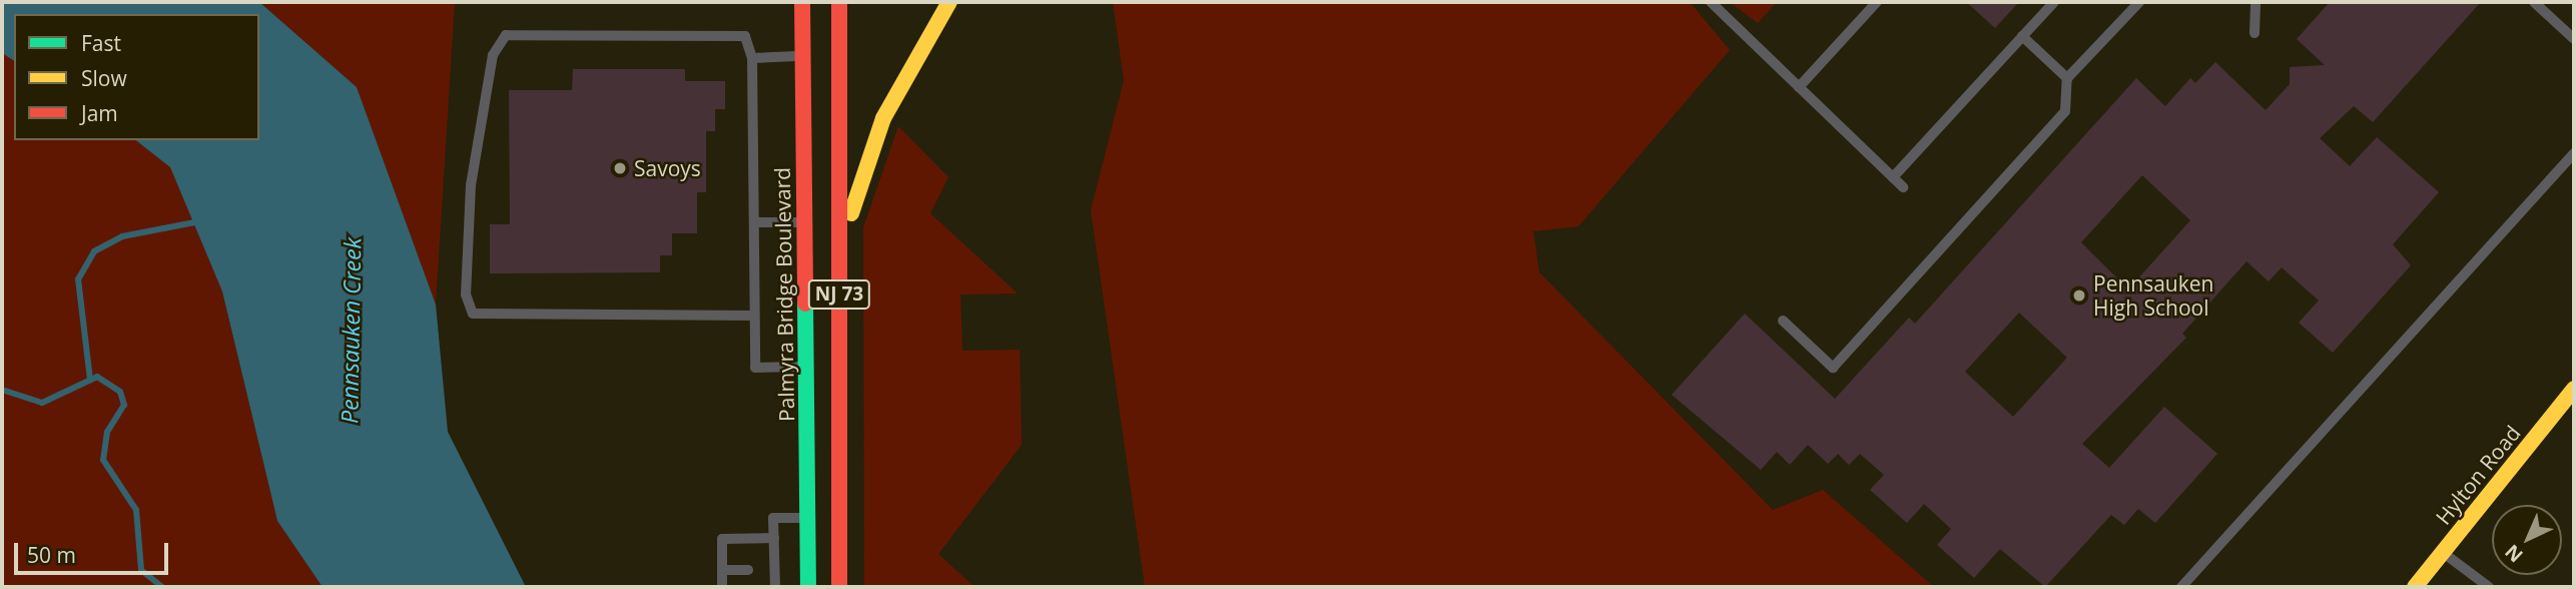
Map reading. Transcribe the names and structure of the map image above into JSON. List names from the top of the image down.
{
  "streets": {
    "main road": ["Palmyra Bridge Boulevard", "NJ 73", "Hylton Road"]
  },
  "water": ["Pennsauken Creek"],
  "places": ["Savoys", "Pennsauken High School"],
  "legend": ["Fast", "Slow", "Jam"],
  "scale_bar": "50 m",
  "north": "bottom left"
}
